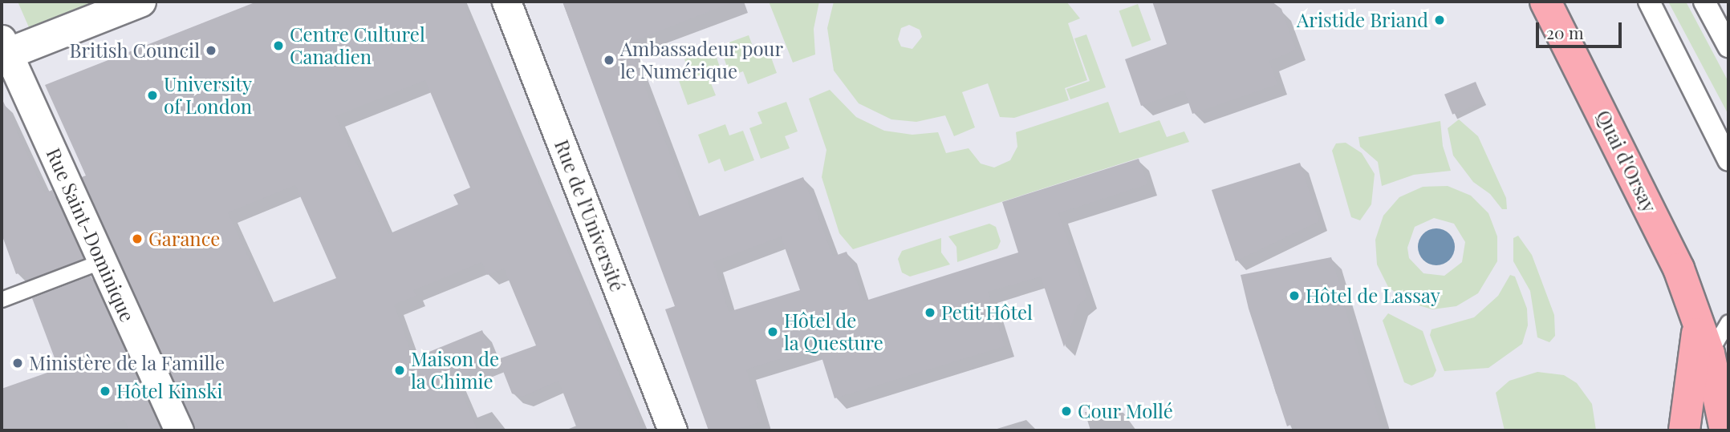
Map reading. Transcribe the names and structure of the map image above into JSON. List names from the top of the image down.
{
  "streets": {
    "main road": ["Quai d'Orsay"],
    "street": ["Rue de l'Université", "Rue Saint-Dominique"]
  },
  "places": [
    "Aristide Briand",
    "Centre Culturel Canadien",
    "British Council",
    "Ambassadeur pour le Numérique",
    "University of London",
    "Garance",
    "Hôtel de Lassay",
    "Petit Hôtel",
    "Hôtel de la Questure",
    "Ministère de la Famille",
    "Maison de la Chimie",
    "Hôtel Kinski",
    "Cour Mollé"
  ],
  "scale_bar": "20 m"
}
